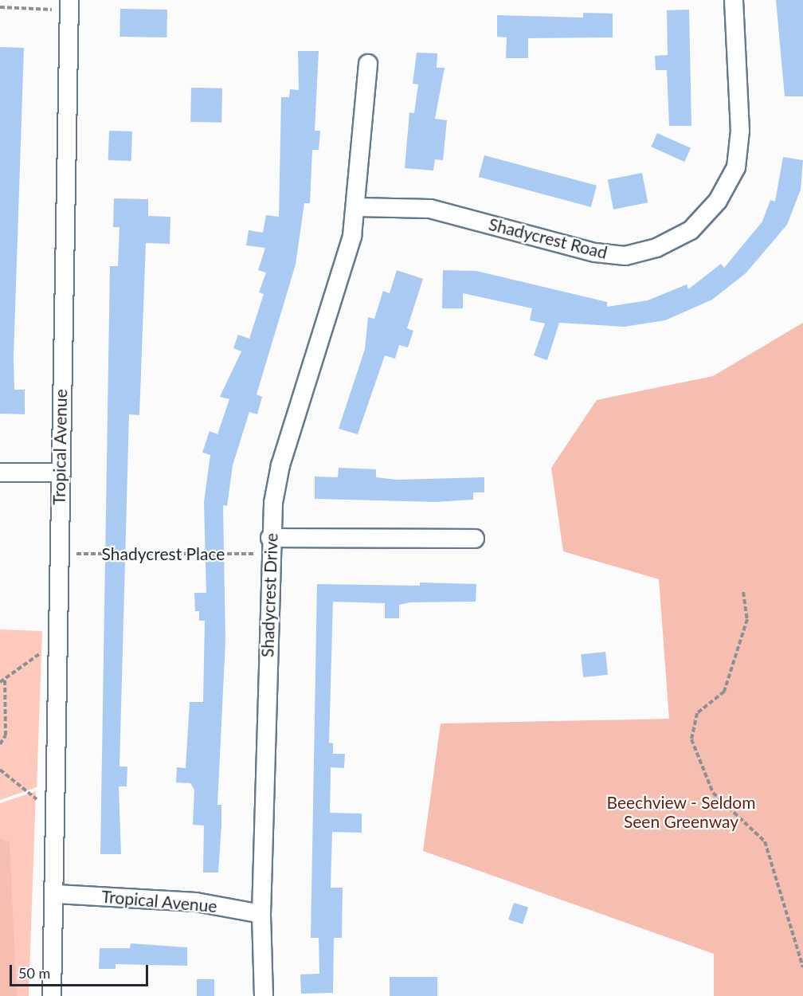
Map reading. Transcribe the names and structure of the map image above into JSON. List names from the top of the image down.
{
  "streets": {
    "street": ["Shadycrest Road", "Tropical Avenue", "Shadycrest Drive"],
    "path": ["Shadycrest Place"]
  },
  "crossings": [
    ["Shadycrest Road", "Shadycrest Drive"],
    ["Tropical Avenue", "Shadycrest Place"],
    ["Tropical Avenue", "Shadycrest Drive"],
    ["Shadycrest Place", "Shadycrest Drive"]
  ],
  "parks": ["Beechview - Seldom Seen Greenway"],
  "scale_bar": "50 m"
}
